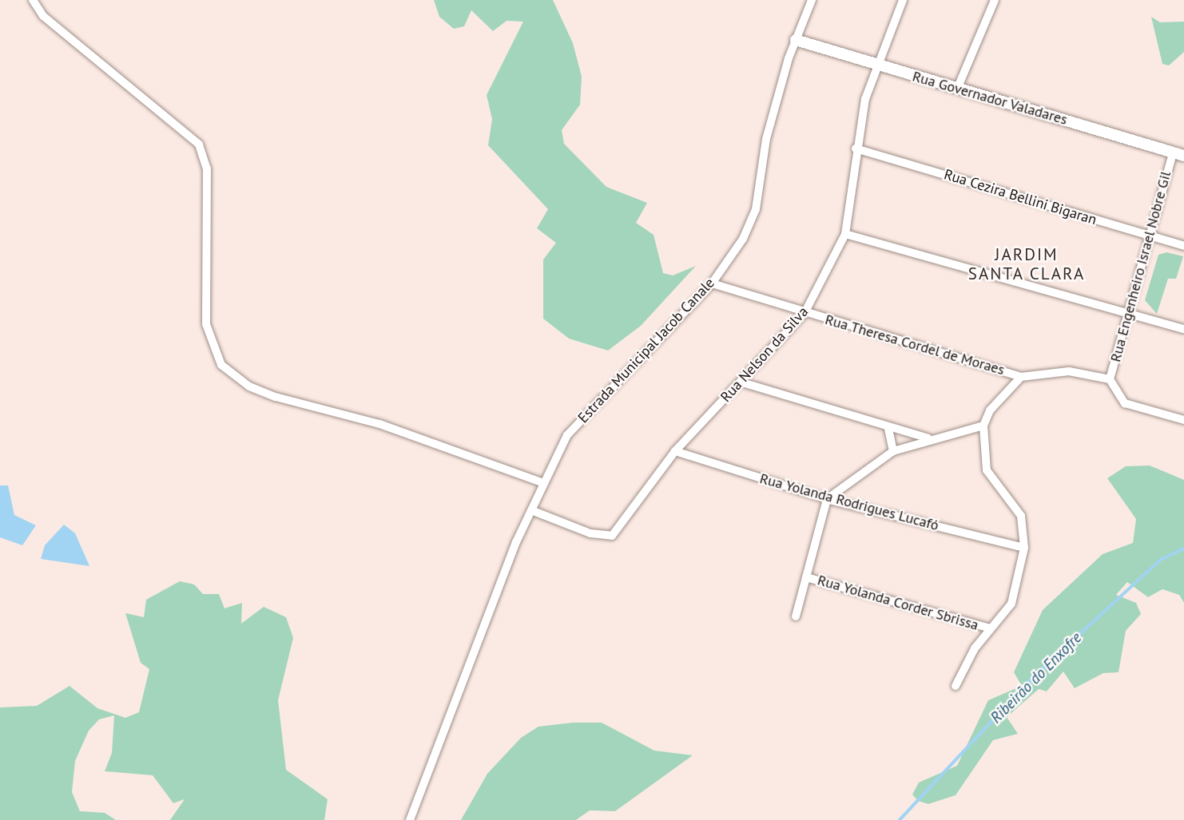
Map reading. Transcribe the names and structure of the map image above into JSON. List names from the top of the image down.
{
  "streets": {
    "street": [
      "Rua Governador Valadares",
      "Rua Cezira Bellini Bigaran",
      "Rua Engenheiro Israel Nobre Gil",
      "Rua Theresa Cordel de Moraes",
      "Estrada Municipal Jacob Canale",
      "Rua Nelson da Silva",
      "Rua Yolanda Rodrigues Lucafó",
      "Rua Yolanda Corder Sbrissa"
    ]
  },
  "crossings": [
    ["Rua Governador Valadares", "Rua Engenheiro Israel Nobre Gil"],
    ["Rua Governador Valadares", "Estrada Municipal Jacob Canale"],
    ["Rua Governador Valadares", "Rua Nelson da Silva"],
    ["Rua Cezira Bellini Bigaran", "Rua Engenheiro Israel Nobre Gil"],
    ["Rua Cezira Bellini Bigaran", "Rua Nelson da Silva"],
    ["Rua Theresa Cordel de Moraes", "Estrada Municipal Jacob Canale"],
    ["Rua Theresa Cordel de Moraes", "Rua Nelson da Silva"],
    ["Estrada Municipal Jacob Canale", "Rua Nelson da Silva"],
    ["Rua Nelson da Silva", "Rua Yolanda Rodrigues Lucafó"]
  ],
  "districts": ["JARDIM SANTA CLARA"],
  "water": ["Ribeirão do Enxofre"]
}
